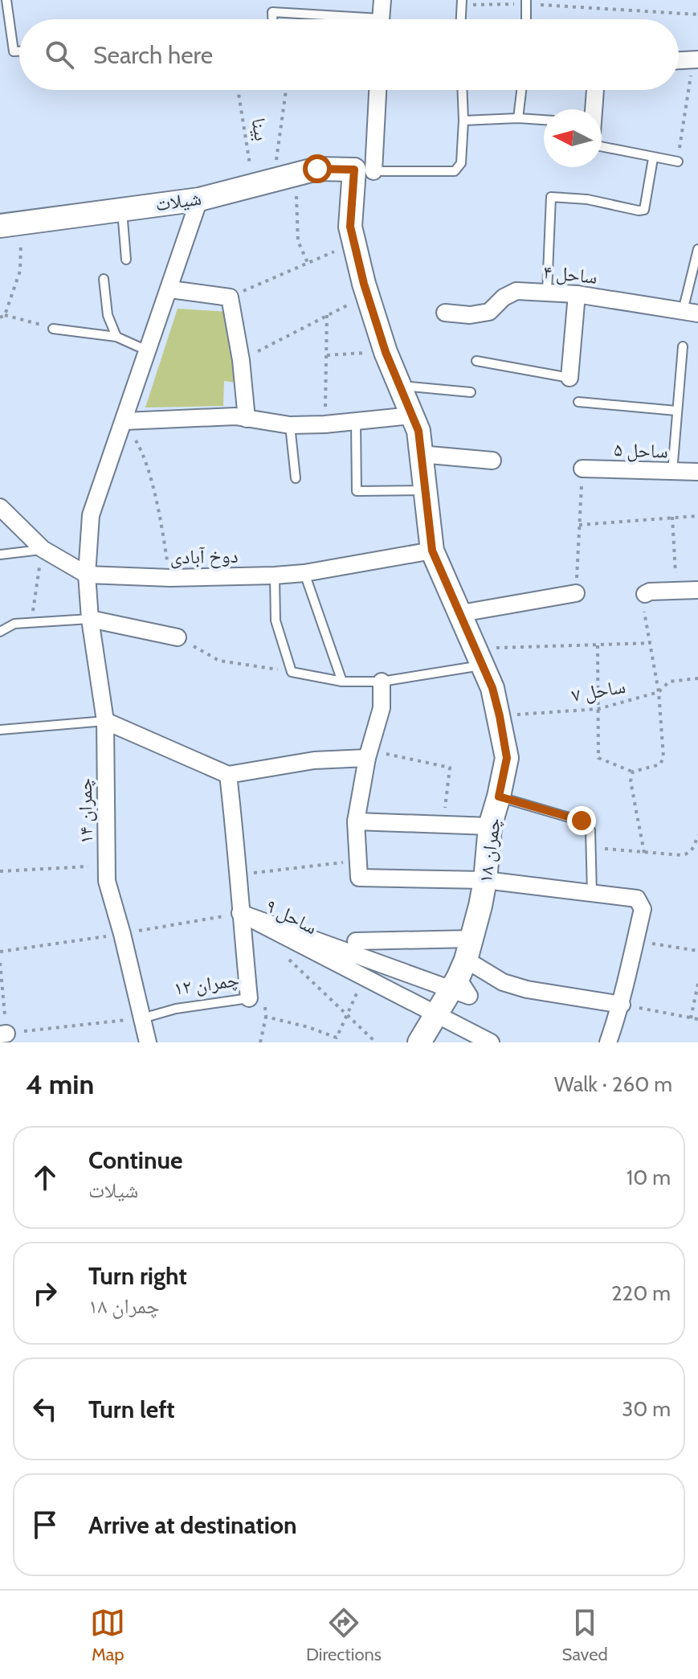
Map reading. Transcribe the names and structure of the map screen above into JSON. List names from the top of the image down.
{
  "streets": {
    "street": [
      "شیلات",
      "ساحل ۴",
      "ساحل ۵",
      "دوخ آبادی",
      "چمران ۱۴",
      "چمران ۱۸",
      "ساحل ۹"
    ],
    "lane": ["چمران ۱۲"],
    "path": ["بینا", "ساحل ۷"]
  },
  "crossings": [
    ["بینا", "شیلات"],
    ["شیلات", "چمران ۱۴"],
    ["شیلات", "چمران ۱۸"],
    ["دوخ آبادی", "چمران ۱۴"],
    ["دوخ آبادی", "چمران ۱۸"],
    ["ساحل ۷", "چمران ۱۸"],
    ["چمران ۱۴", "چمران ۱۲"],
    ["چمران ۱۸", "ساحل ۹"]
  ],
  "north": "left",
  "page": {
    "search": "Search here",
    "heading": ["4 min", "Walk · 260 m"],
    "list": [
      ["Continue", "شیلات", "10 m"],
      ["Turn right", "چمران ۱۸", "220 m"],
      ["Turn left", "30 m"],
      "Arrive at destination"
    ],
    "nav": ["Map", "Directions", "Saved"]
  }
}
